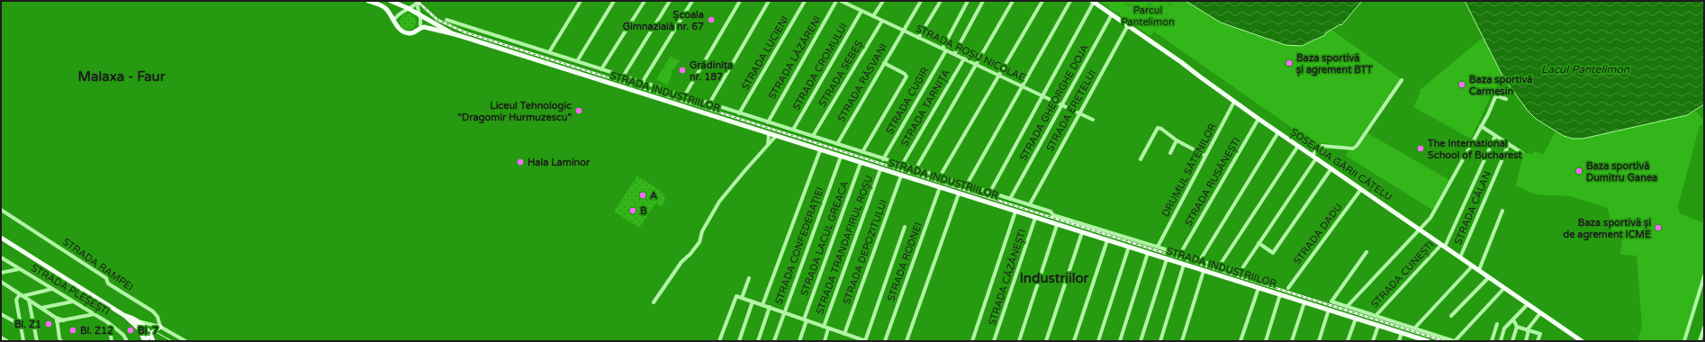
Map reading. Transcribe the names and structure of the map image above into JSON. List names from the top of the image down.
{
  "streets": {
    "main road": ["STRADA INDUSTRIILOR", "ȘOSEAUA GĂRII CĂȚELU"],
    "street": [
      "STRADA LUCIENI",
      "STRADA ROȘU NICOLAE",
      "STRADA LĂZĂRENI",
      "STRADA CROMULUI",
      "STRADA SEBEȘ",
      "STRADA RĂSVANI",
      "STRADA CUGIR",
      "STRADA GHEORGHE DOJA",
      "STRADA TARNIȚA",
      "STRADA ERETELUI",
      "DRUMUL SĂTENILOR",
      "STRADA RUSĂNEȘTI",
      "STRADA CĂLAN",
      "STRADA DADU",
      "STRADA LACUL GREACA",
      "STRADA TRANDAFIRUL ROȘU",
      "STRADA CONFEDERAȚIEI",
      "STRADA DEPOZITULUI",
      "STRADA RODNEI",
      "STRADA RAMPEI",
      "STRADA CUNEȘTI",
      "STRADA CĂZĂNEȘTI",
      "STRADA PLEȘEȘTI"
    ]
  },
  "crossings": [
    ["STRADA ROȘU NICOLAE", "STRADA CROMULUI"],
    ["STRADA ROȘU NICOLAE", "STRADA SEBEȘ"],
    ["STRADA ROȘU NICOLAE", "STRADA RĂSVANI"],
    ["STRADA ROȘU NICOLAE", "STRADA CUGIR"],
    ["STRADA ROȘU NICOLAE", "STRADA GHEORGHE DOJA"],
    ["STRADA ROȘU NICOLAE", "STRADA TARNIȚA"],
    ["STRADA ROȘU NICOLAE", "STRADA ERETELUI"],
    ["STRADA INDUSTRIILOR", "STRADA LACUL GREACA"],
    ["STRADA INDUSTRIILOR", "STRADA TRANDAFIRUL ROȘU"],
    ["STRADA INDUSTRIILOR", "STRADA CONFEDERAȚIEI"],
    ["STRADA INDUSTRIILOR", "STRADA DEPOZITULUI"],
    ["STRADA INDUSTRIILOR", "STRADA RODNEI"],
    ["STRADA INDUSTRIILOR", "STRADA CĂZĂNEȘTI"],
    ["STRADA GHEORGHE DOJA", "ȘOSEAUA GĂRII CĂȚELU"],
    ["STRADA ERETELUI", "ȘOSEAUA GĂRII CĂȚELU"],
    ["ȘOSEAUA GĂRII CĂȚELU", "DRUMUL SĂTENILOR"],
    ["ȘOSEAUA GĂRII CĂȚELU", "STRADA RUSĂNEȘTI"],
    ["ȘOSEAUA GĂRII CĂȚELU", "STRADA CĂLAN"],
    ["ȘOSEAUA GĂRII CĂȚELU", "STRADA DADU"],
    ["ȘOSEAUA GĂRII CĂȚELU", "STRADA CUNEȘTI"]
  ],
  "districts": ["Malaxa - Faur", "Industriilor"],
  "water": ["Lacul Pantelimon"],
  "parks": ["Parcul Pantelimon"],
  "places": [
    "Școala Gimnazială nr. 67",
    "Baza sportivă și agrement BTT",
    "Grădinița nr. 187",
    "Baza sportivă Carmesin",
    "Liceul Tehnologic \"Dragomir Hurmuzescu\"",
    "The International School of Bucharest",
    "Hala Laminor",
    "Baza sportivă Dumitru Ganea",
    "A",
    "B",
    "Baza sportivă și de agrement ICME",
    "Bl. Z1",
    "Bl. Z12",
    "Bl. 7"
  ]
}
